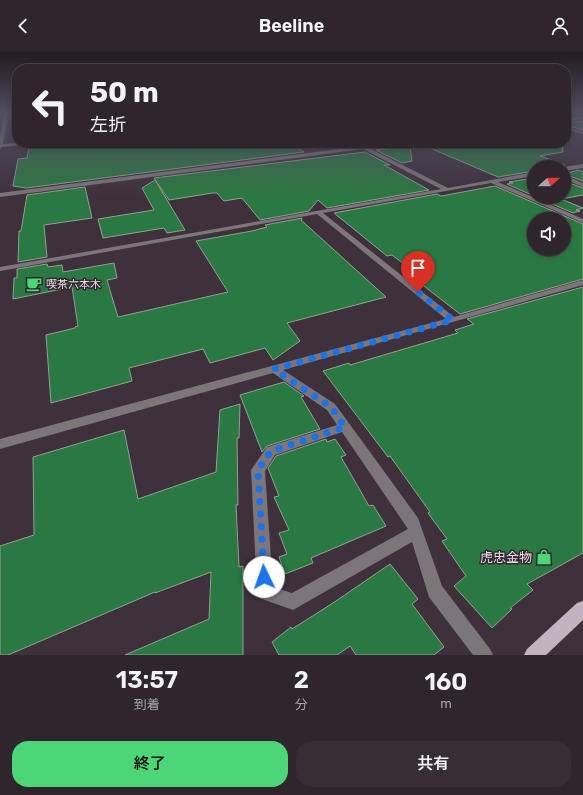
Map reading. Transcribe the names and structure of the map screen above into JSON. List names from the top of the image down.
{
  "places": {
    "cafe": ["喫茶六本木"],
    "shop": ["虎忠金物"]
  },
  "north": "right",
  "page": {
    "header": "Beeline",
    "turn": ["50 m", "左折"],
    "eta": [
      "13:57",
      "到着",
      "2",
      "分",
      "160",
      "m"
    ],
    "buttons": ["終了", "共有"]
  }
}
